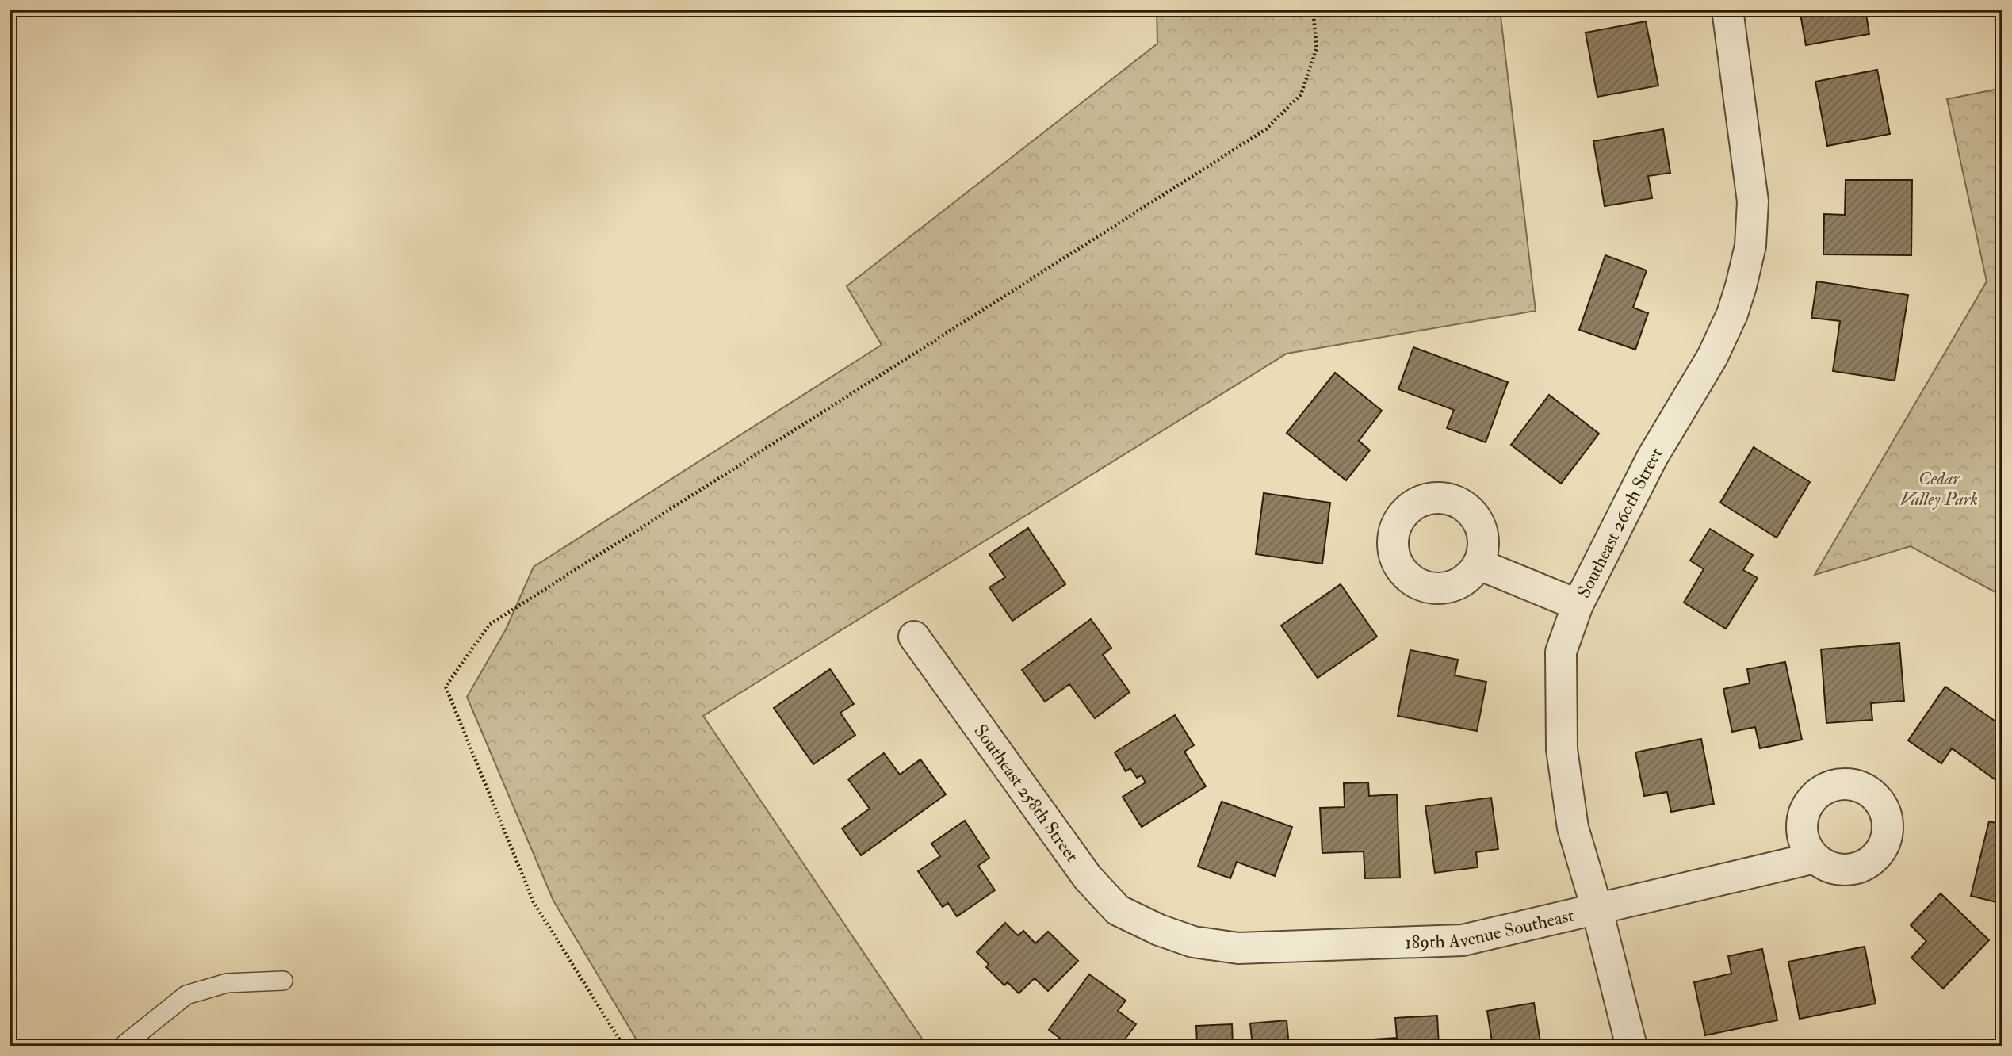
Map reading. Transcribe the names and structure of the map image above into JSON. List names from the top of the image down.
{
  "streets": {
    "street": ["Southeast 260th Street", "Southeast 258th Street", "189th Avenue Southeast"]
  },
  "crossings": [
    ["Southeast 260th Street", "189th Avenue Southeast"],
    ["Southeast 258th Street", "189th Avenue Southeast"]
  ],
  "parks": ["Cedar Valley Park"]
}
